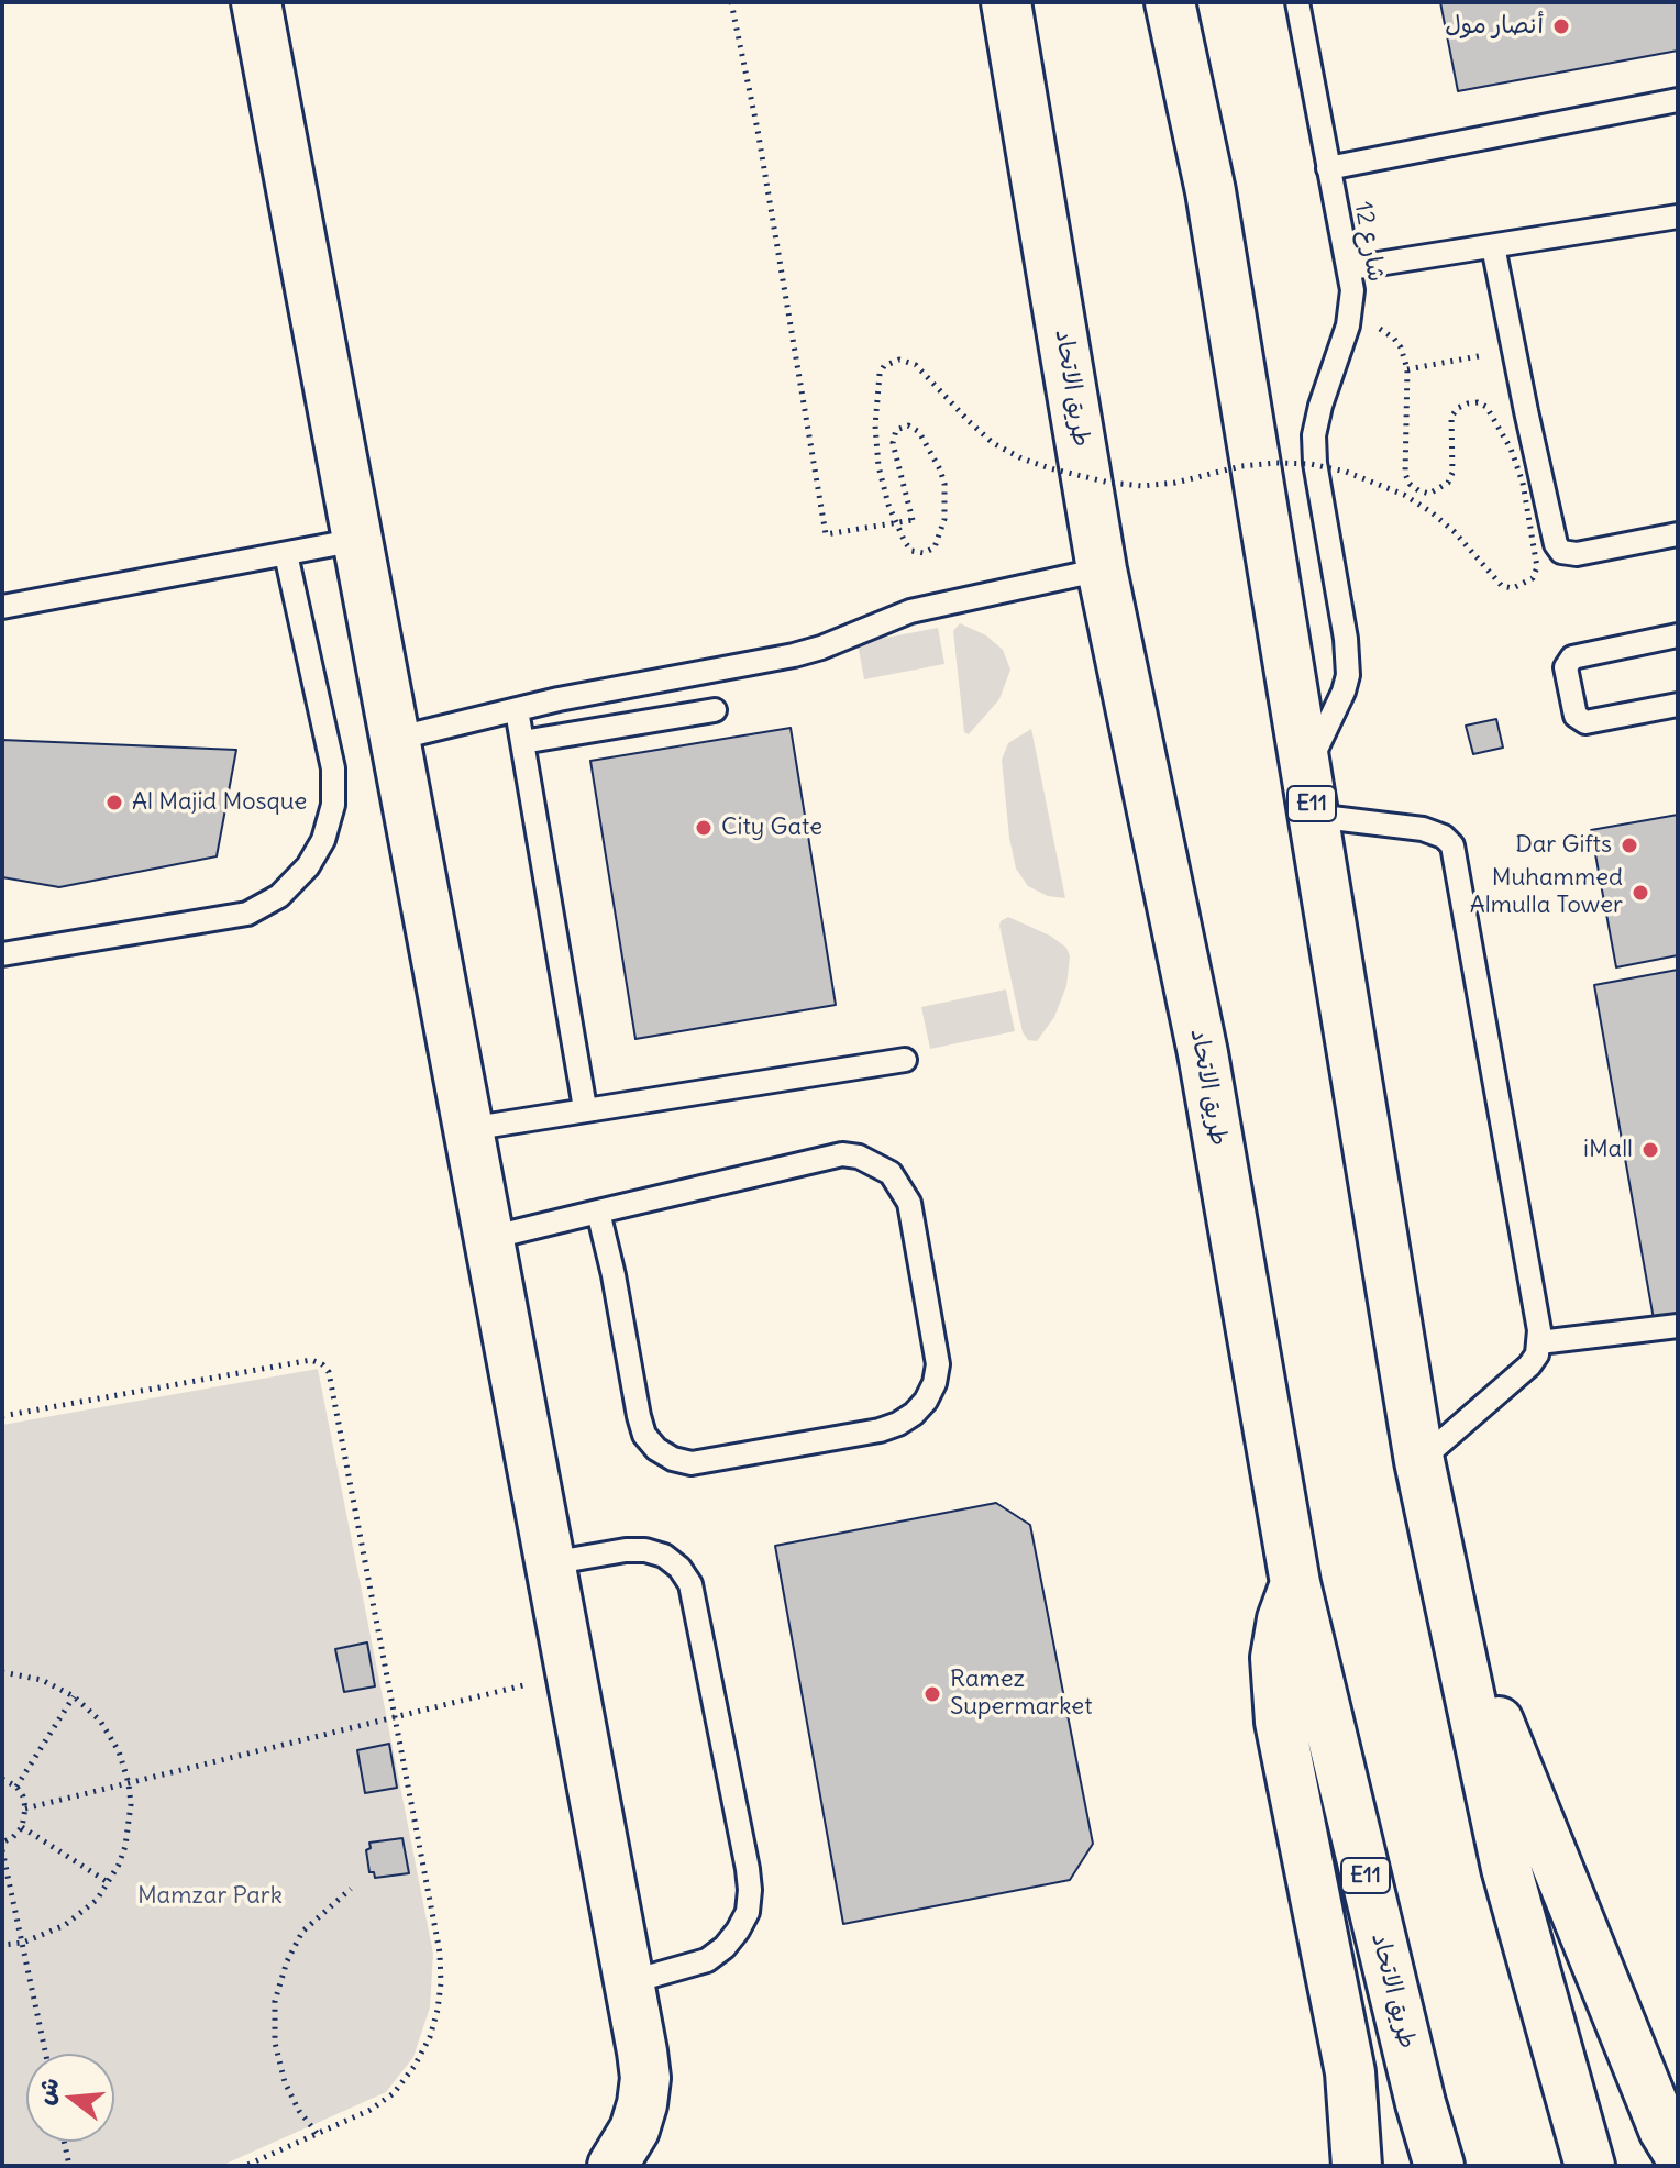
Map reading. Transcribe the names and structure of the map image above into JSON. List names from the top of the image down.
{
  "streets": {
    "main road": ["طريق الاتحاد", "E11"],
    "lane": ["شارع 12"]
  },
  "crossings": [
    ["شارع 12", "E11"]
  ],
  "parks": ["Mamzar Park"],
  "places": [
    "أنصار مول",
    "Al Majid Mosque",
    "City Gate",
    "Dar Gifts",
    "Muhammed Almulla Tower",
    "iMall",
    "Ramez Supermarket"
  ],
  "north": "left"
}
